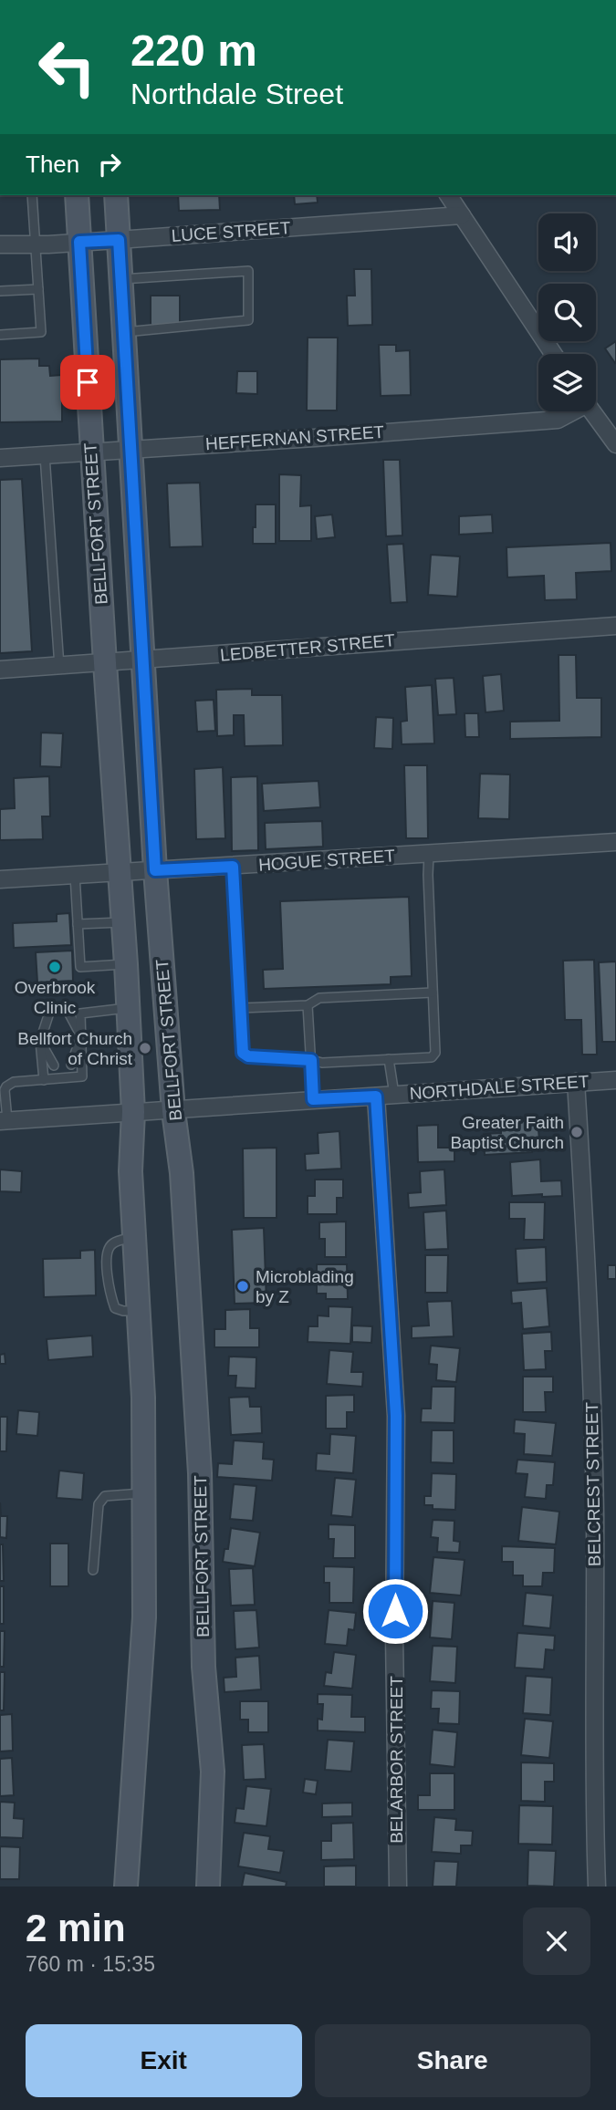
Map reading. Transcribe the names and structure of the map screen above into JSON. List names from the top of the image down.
{
  "streets": {
    "main road": ["BELLFORT STREET"],
    "street": [
      "LUCE STREET",
      "HEFFERNAN STREET",
      "LEDBETTER STREET",
      "HOGUE STREET",
      "NORTHDALE STREET",
      "BELCREST STREET",
      "BELARBOR STREET"
    ]
  },
  "crossings": [
    ["LUCE STREET", "BELLFORT STREET"],
    ["HEFFERNAN STREET", "BELLFORT STREET"],
    ["BELLFORT STREET", "LEDBETTER STREET"],
    ["BELLFORT STREET", "HOGUE STREET"],
    ["BELLFORT STREET", "NORTHDALE STREET"],
    ["NORTHDALE STREET", "BELCREST STREET"],
    ["NORTHDALE STREET", "BELARBOR STREET"]
  ],
  "places": [
    "Overbrook Clinic",
    "Bellfort Church of Christ",
    "Greater Faith Baptist Church",
    "Microblading by Z"
  ],
  "page": {
    "turn": ["220 m", "Northdale Street"],
    "then": "Then",
    "heading": ["2 min", "760 m · 15:35"],
    "buttons": ["Exit", "Share"]
  }
}
